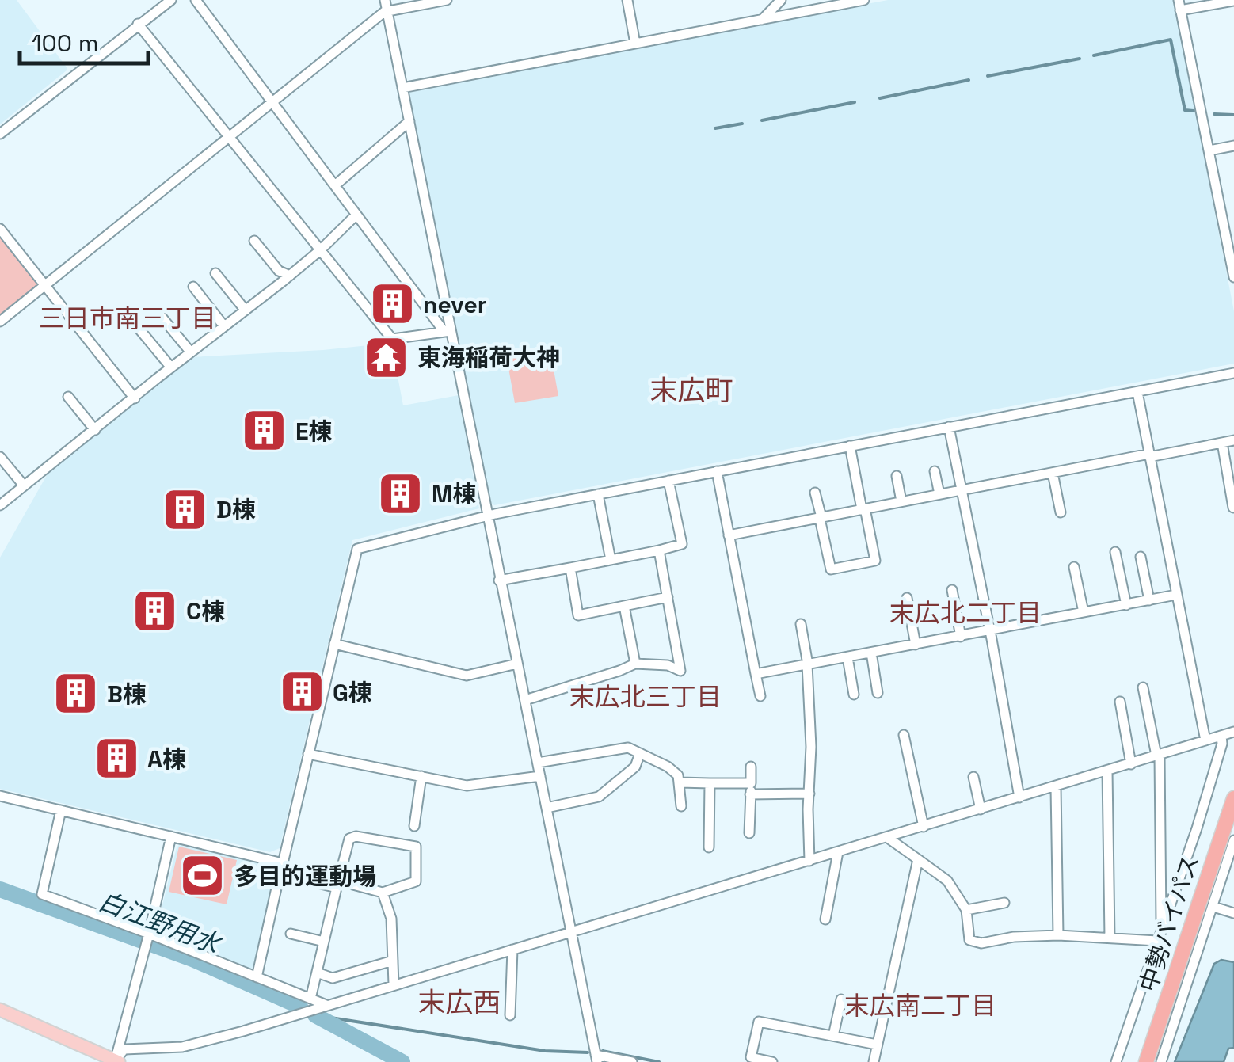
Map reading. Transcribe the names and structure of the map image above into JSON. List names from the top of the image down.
{
  "streets": {
    "highway": ["中勢バイパス"]
  },
  "districts": [
    "三日市南三丁目",
    "末広町",
    "末広北二丁目",
    "末広北三丁目",
    "末広西",
    "末広南二丁目"
  ],
  "water": ["白江野用水"],
  "places": {
    "building": [
      "never",
      "E棟",
      "M棟",
      "D棟",
      "C棟",
      "G棟",
      "B棟",
      "A棟"
    ],
    "temple": ["東海稲荷大神"],
    "sports": ["多目的運動場"]
  },
  "scale_bar": "100 m"
}
